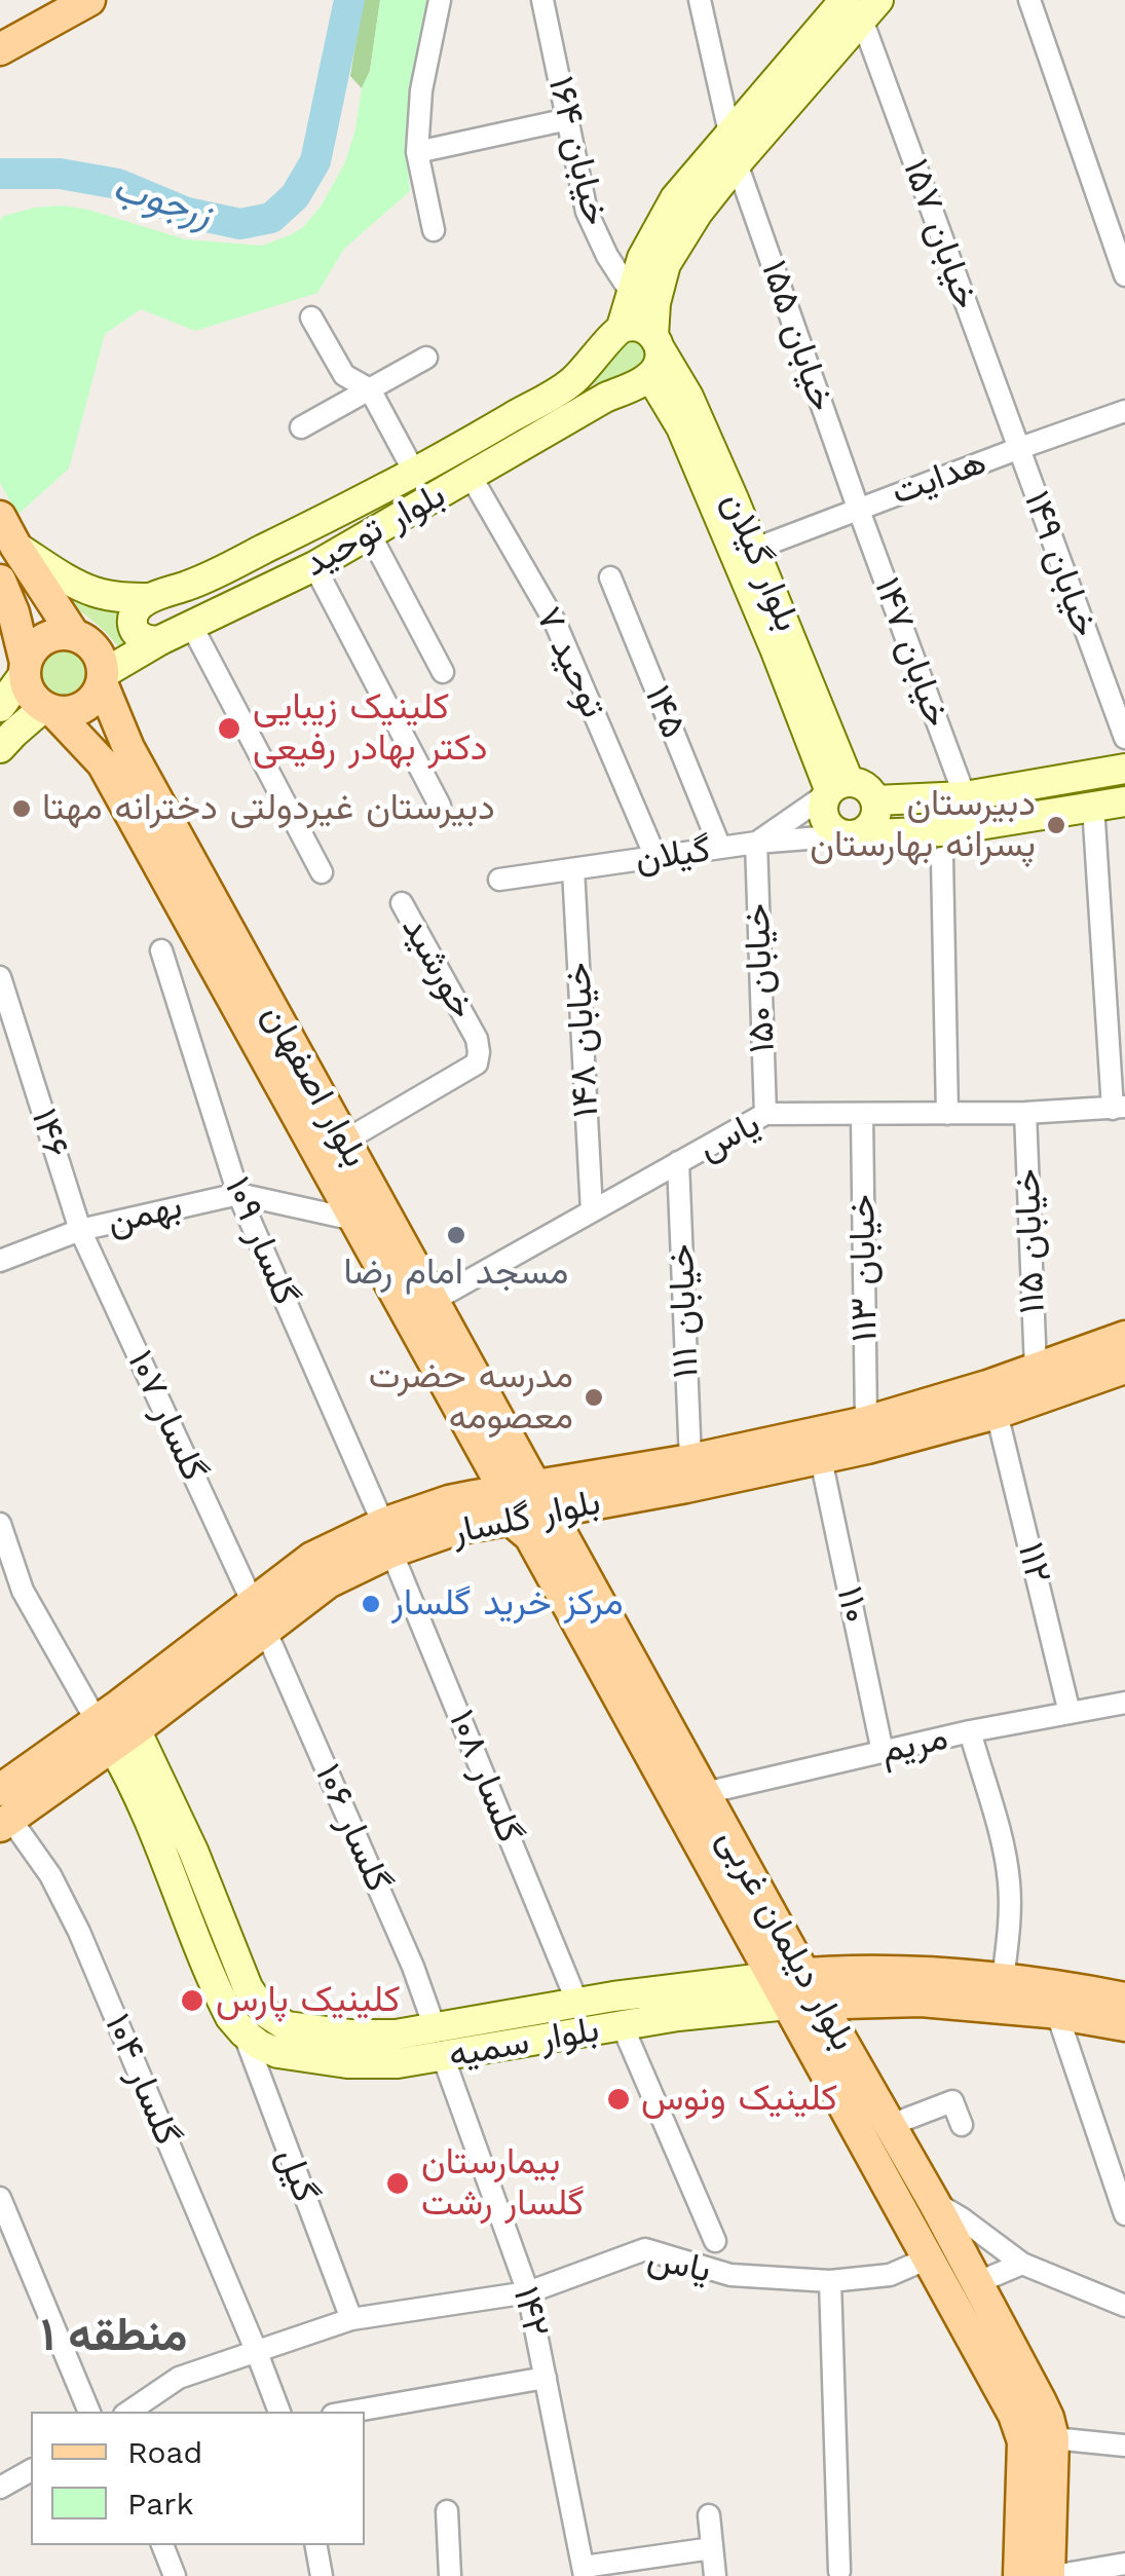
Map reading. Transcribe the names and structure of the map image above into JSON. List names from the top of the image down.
{
  "streets": {
    "main road": [
      "بلوار توحید",
      "بلوار گیلان",
      "بلوار اصفهان",
      "بلوار گلسار",
      "بلوار دیلمان غربی",
      "بلوار سمیه"
    ],
    "street": [
      "۱۶۴ خیابان",
      "خیابان ۱۵۷",
      "خیابان ۱۵۵",
      "هدایت",
      "خیابان ۱۴۹",
      "خیابان ۱۴۷",
      "توحید ۷",
      "۱۴۵",
      "گیلان",
      "خورشید",
      "خیابان ۱۵۰",
      "خیابان ۱۴۸",
      "۱۴۶",
      "یاس",
      "بهمن",
      "گلسار ۱۰۹",
      "خیابان ۱۱۵",
      "خیابان ۱۱۳",
      "خیابان ۱۱۱",
      "گلسار ۱۰۷",
      "۱۱۲",
      "۱۱۰",
      "مریم",
      "گلسار ۱۰۸",
      "گلسار ۱۰۶",
      "گلسار ۱۰۴",
      "گیل",
      "۱۴۲"
    ]
  },
  "crossings": [
    ["خیابان ۱۵۷", "هدایت"],
    ["خیابان ۱۵۷", "خیابان ۱۴۹"],
    ["خیابان ۱۵۵", "هدایت"],
    ["خیابان ۱۵۵", "خیابان ۱۴۷"],
    ["هدایت", "بلوار گیلان"],
    ["هدایت", "خیابان ۱۴۹"],
    ["هدایت", "خیابان ۱۴۷"],
    ["بلوار توحید", "بلوار گیلان"],
    ["بلوار توحید", "توحید ۷"],
    ["بلوار توحید", "بلوار اصفهان"],
    ["بلوار گیلان", "گیلان"],
    ["توحید ۷", "گیلان"],
    ["۱۴۵", "گیلان"],
    ["گیلان", "خیابان ۱۵۰"],
    ["گیلان", "خیابان ۱۴۸"],
    ["خورشید", "بلوار اصفهان"],
    ["خیابان ۱۵۰", "یاس"],
    ["خیابان ۱۴۸", "یاس"],
    ["بلوار اصفهان", "یاس"],
    ["بلوار اصفهان", "بهمن"],
    ["بلوار اصفهان", "بلوار گلسار"],
    ["بلوار اصفهان", "بلوار دیلمان غربی"],
    ["۱۴۶", "بهمن"],
    ["۱۴۶", "گلسار ۱۰۷"],
    ["یاس", "خیابان ۱۱۵"],
    ["یاس", "خیابان ۱۱۳"],
    ["یاس", "خیابان ۱۱۱"],
    ["یاس", "بلوار دیلمان غربی"],
    ["یاس", "گلسار ۱۰۴"],
    ["یاس", "گیل"],
    ["یاس", "۱۴۲"],
    ["بهمن", "گلسار ۱۰۹"],
    ["بهمن", "گلسار ۱۰۷"],
    ["گلسار ۱۰۹", "بلوار گلسار"],
    ["گلسار ۱۰۹", "گلسار ۱۰۸"],
    ["خیابان ۱۱۵", "بلوار گلسار"],
    ["خیابان ۱۱۳", "بلوار گلسار"],
    ["خیابان ۱۱۱", "بلوار گلسار"],
    ["گلسار ۱۰۷", "بلوار گلسار"],
    ["گلسار ۱۰۷", "گلسار ۱۰۶"],
    ["بلوار گلسار", "۱۱۲"],
    ["بلوار گلسار", "۱۱۰"],
    ["بلوار گلسار", "گلسار ۱۰۸"],
    ["بلوار گلسار", "گلسار ۱۰۶"],
    ["بلوار گلسار", "بلوار دیلمان غربی"],
    ["بلوار گلسار", "بلوار سمیه"],
    ["بلوار گلسار", "گلسار ۱۰۴"],
    ["۱۱۲", "مریم"],
    ["۱۱۰", "مریم"],
    ["مریم", "بلوار دیلمان غربی"],
    ["گلسار ۱۰۸", "بلوار سمیه"],
    ["گلسار ۱۰۶", "بلوار سمیه"],
    ["بلوار دیلمان غربی", "بلوار سمیه"],
    ["بلوار سمیه", "گیل"],
    ["بلوار سمیه", "۱۴۲"]
  ],
  "districts": ["منطقه ۱"],
  "water": ["زرجوب"],
  "places": [
    "کلینیک زیبایی دکتر بهادر رفیعی",
    "دبیرستان غیردولتی دخترانه مهتا",
    "دبیرستان پسرانه بهارستان",
    "مسجد امام رضا",
    "مدرسه حضرت معصومه",
    "مرکز خرید گلسار",
    "کلینیک پارس",
    "کلینیک ونوس",
    "بیمارستان گلسار رشت"
  ],
  "legend": ["Road", "Park"]
}
